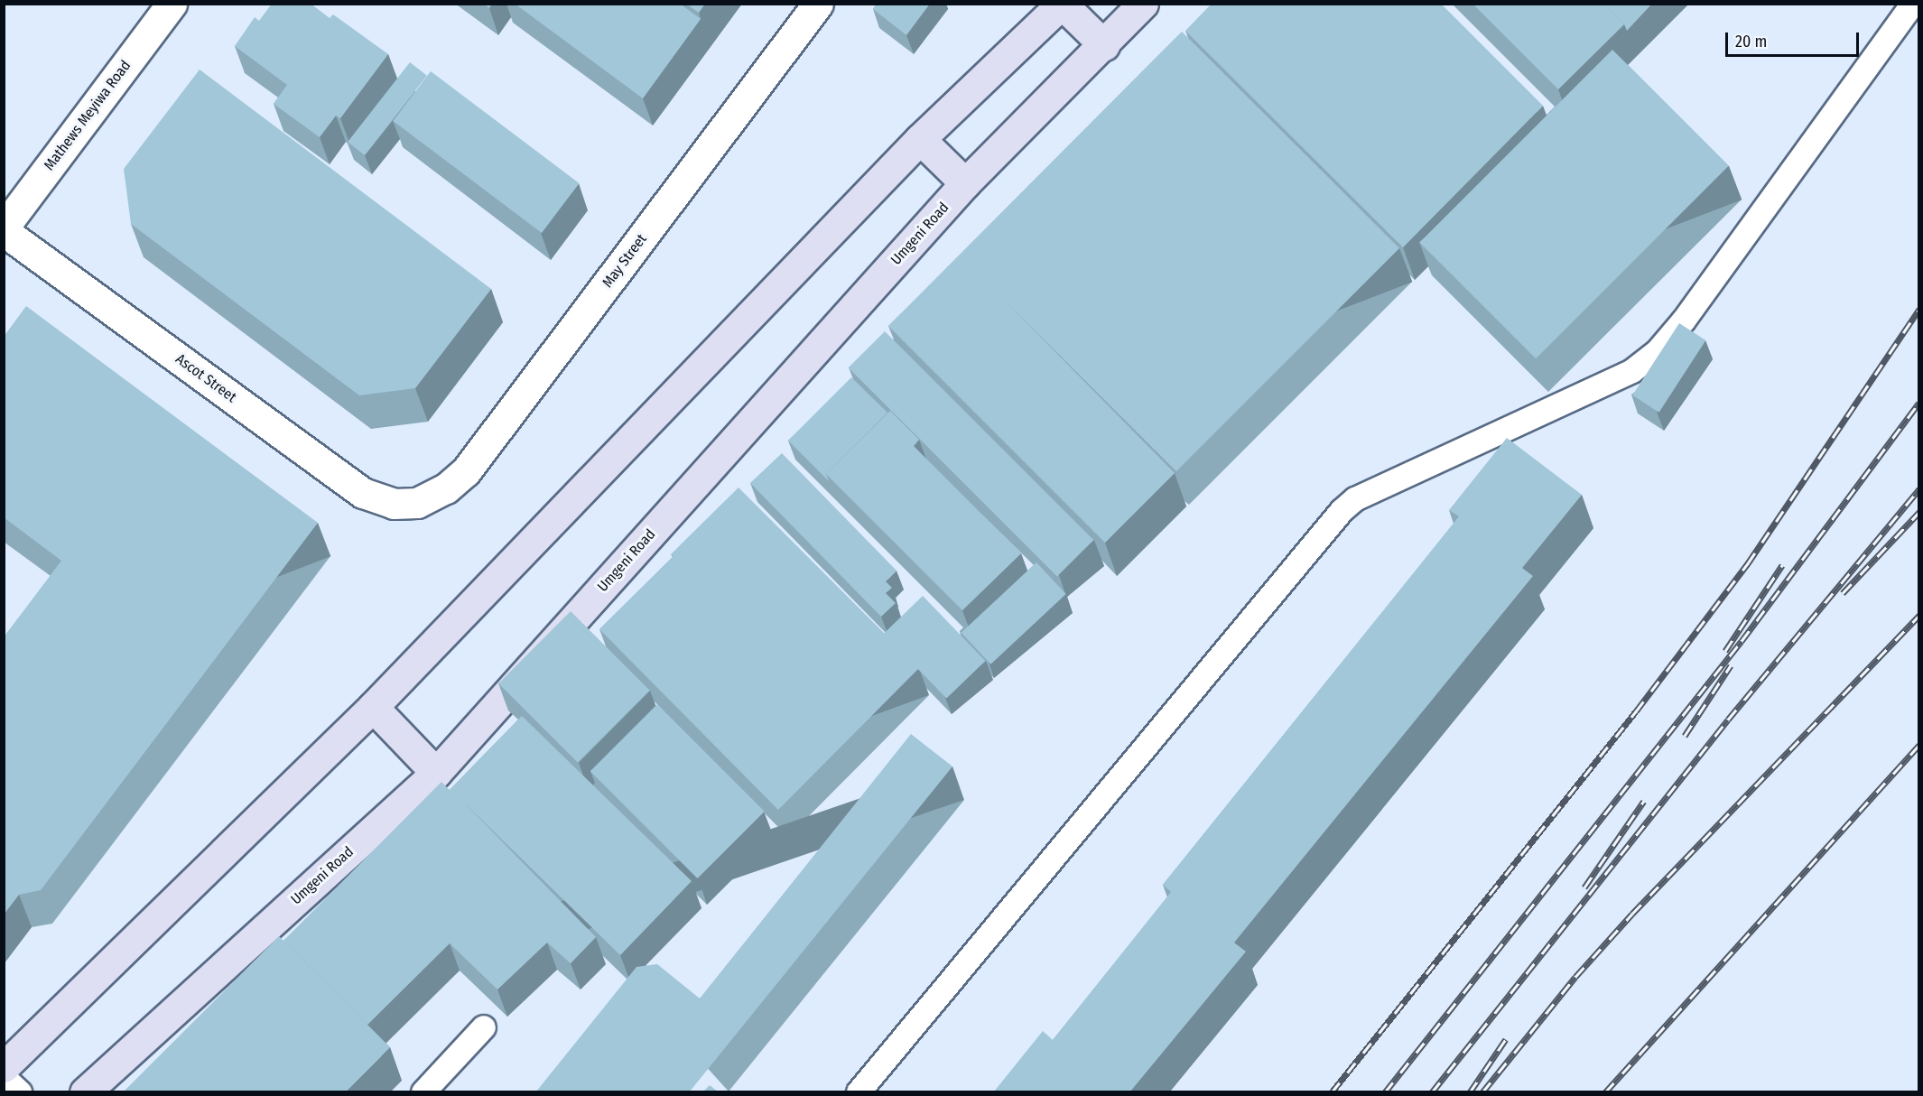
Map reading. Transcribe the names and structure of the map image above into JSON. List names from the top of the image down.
{
  "streets": {
    "main road": ["Umgeni Road"],
    "street": ["Mathews Meyiwa Road", "May Street", "Ascot Street"]
  },
  "crossings": [
    ["Mathews Meyiwa Road", "Ascot Street"],
    ["May Street", "Ascot Street"]
  ],
  "scale_bar": "20 m"
}
